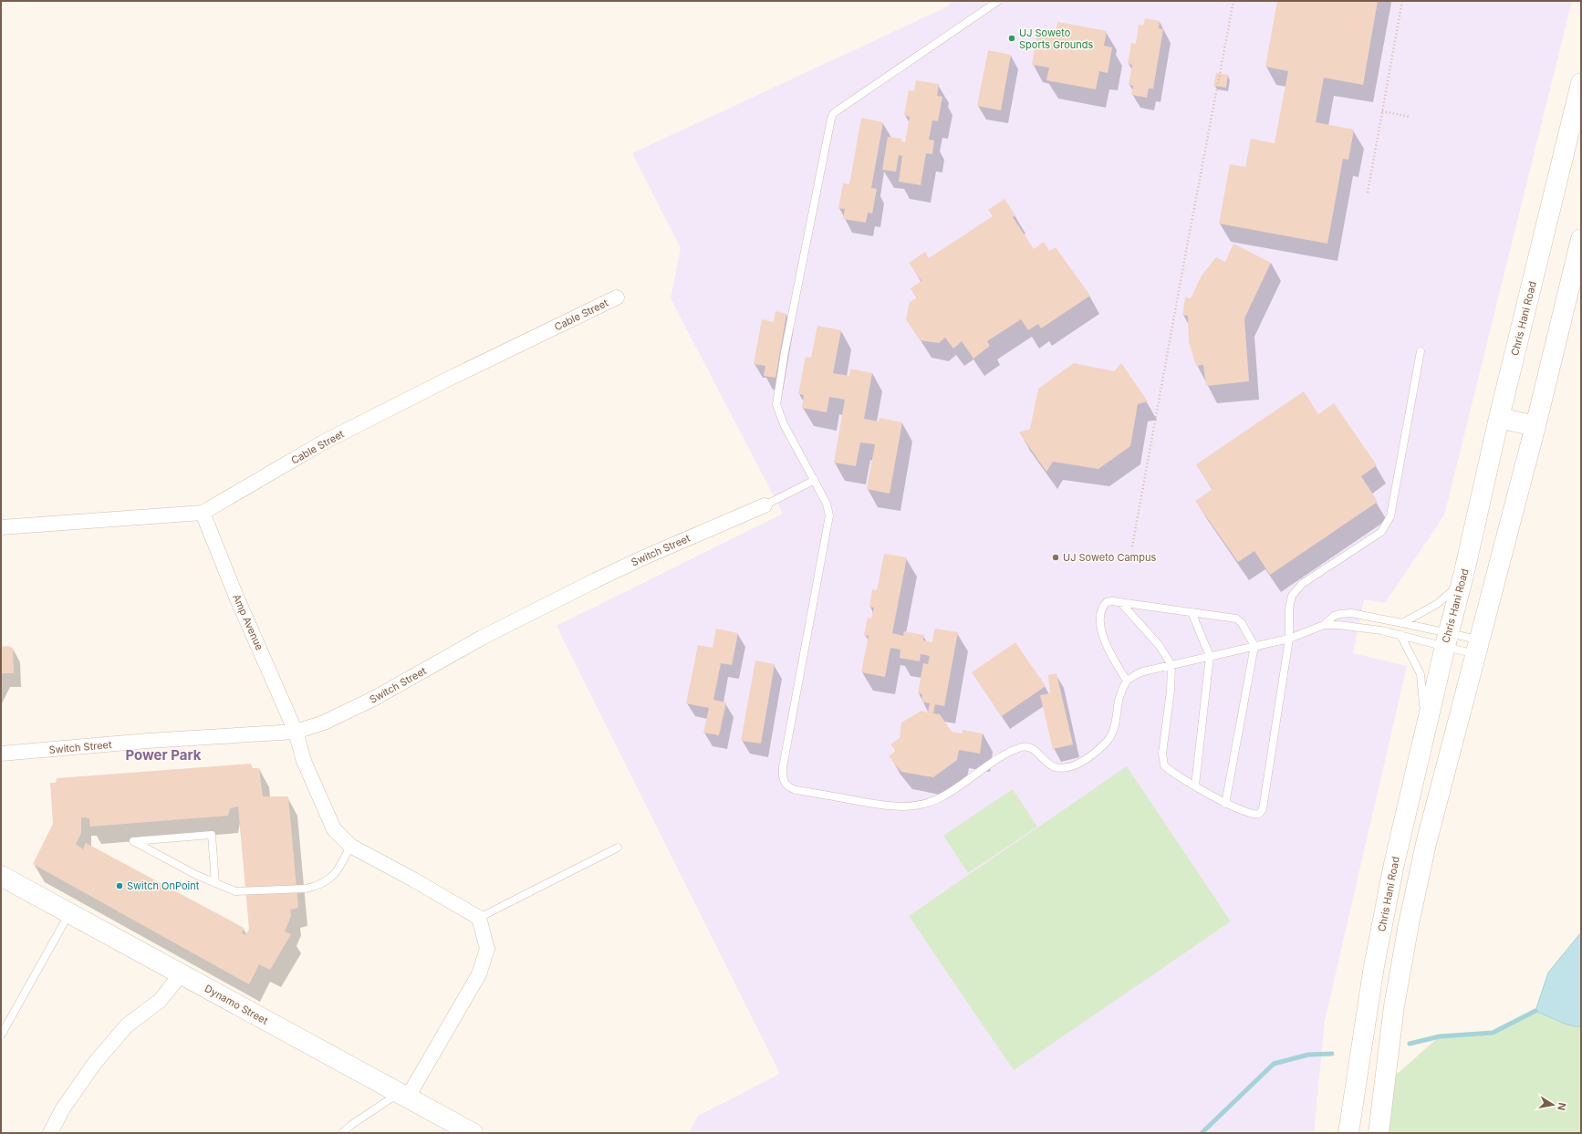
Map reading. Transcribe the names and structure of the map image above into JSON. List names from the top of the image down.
{
  "streets": {
    "main road": ["Chris Hani Road", "Dynamo Street"],
    "street": ["Cable Street", "Switch Street", "Amp Avenue"]
  },
  "crossings": [
    ["Cable Street", "Amp Avenue"],
    ["Switch Street", "Amp Avenue"]
  ],
  "districts": ["Power Park"],
  "places": ["UJ Soweto Sports Grounds", "UJ Soweto Campus", "Switch OnPoint"],
  "north": "right"
}
